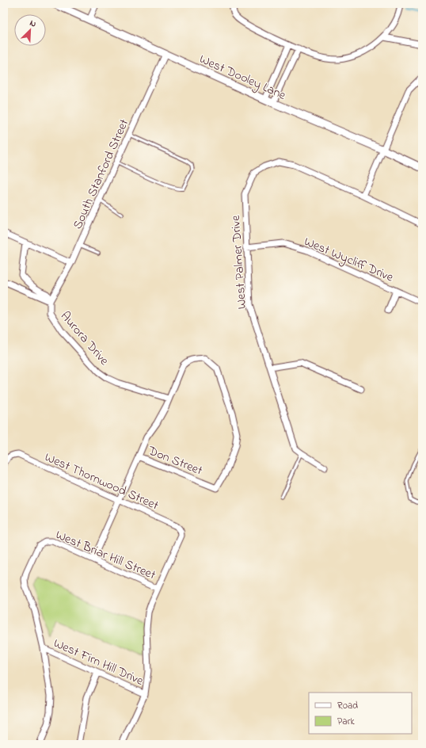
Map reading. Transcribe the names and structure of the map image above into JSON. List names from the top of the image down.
{
  "streets": {
    "street": [
      "West Dooley Lane",
      "South Stanford Street",
      "West Wycliff Drive",
      "West Palmer Drive",
      "Aurora Drive",
      "Don Street",
      "West Thornwood Street",
      "West Briar Hill Street",
      "West Firn Hill Drive"
    ]
  },
  "crossings": [
    ["West Dooley Lane", "South Stanford Street"],
    ["South Stanford Street", "Aurora Drive"],
    ["West Wycliff Drive", "West Palmer Drive"],
    ["Aurora Drive", "Don Street"],
    ["West Thornwood Street", "West Briar Hill Street"],
    ["West Briar Hill Street", "West Firn Hill Drive"]
  ],
  "legend": ["Road", "Park"],
  "north": "top right"
}
